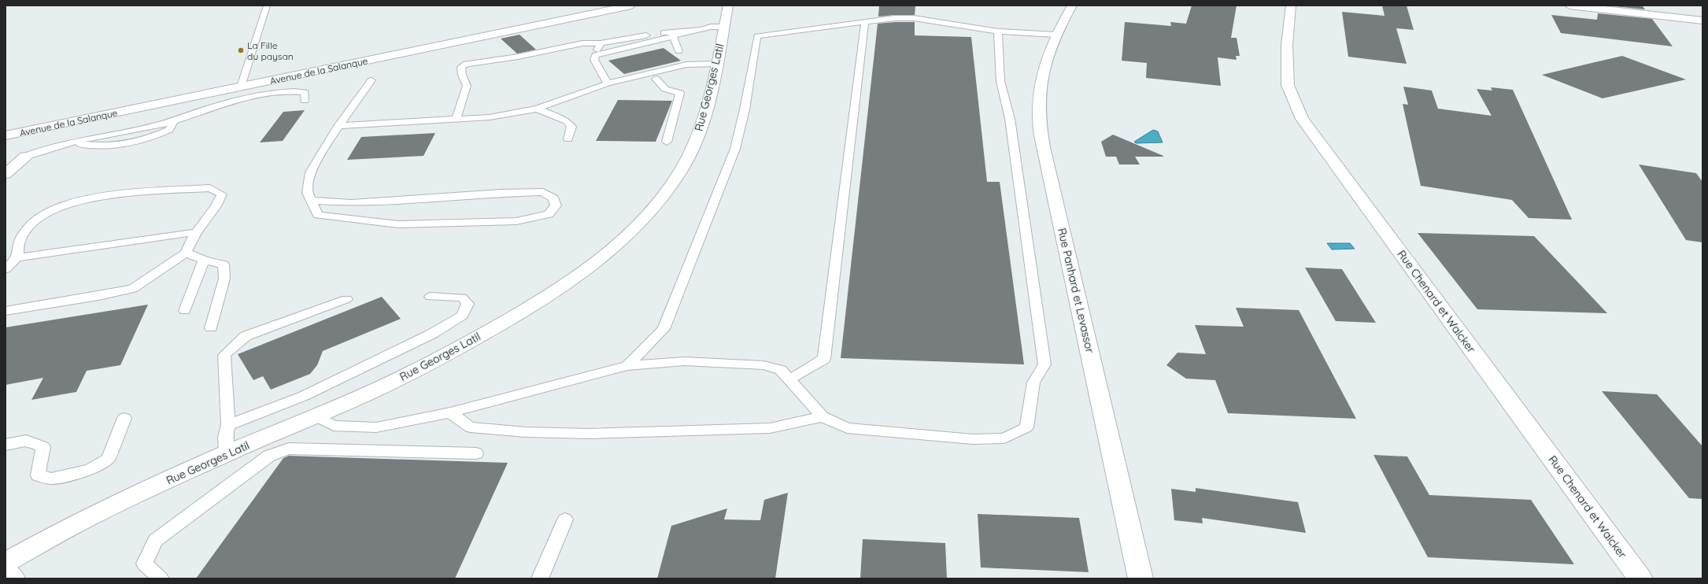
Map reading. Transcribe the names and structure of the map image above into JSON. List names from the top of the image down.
{
  "streets": {
    "street": [
      "Avenue de la Salanque",
      "Rue Georges Latil",
      "Rue Panhard et Levassor",
      "Rue Chenard et Walcker"
    ]
  },
  "places": ["La Fille du paysan"]
}
